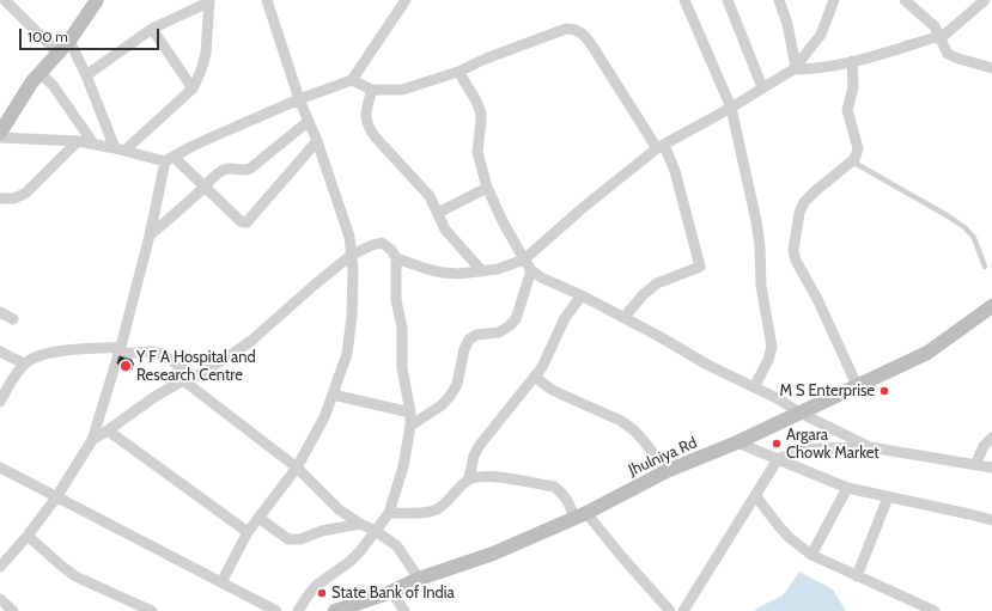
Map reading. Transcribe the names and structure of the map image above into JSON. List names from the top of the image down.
{
  "streets": {
    "street": ["Jhulniya Rd"]
  },
  "places": [
    "Y F A Hospital and Research Centre",
    "M S Enterprise",
    "Argara Chowk Market",
    "State Bank of India"
  ],
  "scale_bar": "100 m"
}
